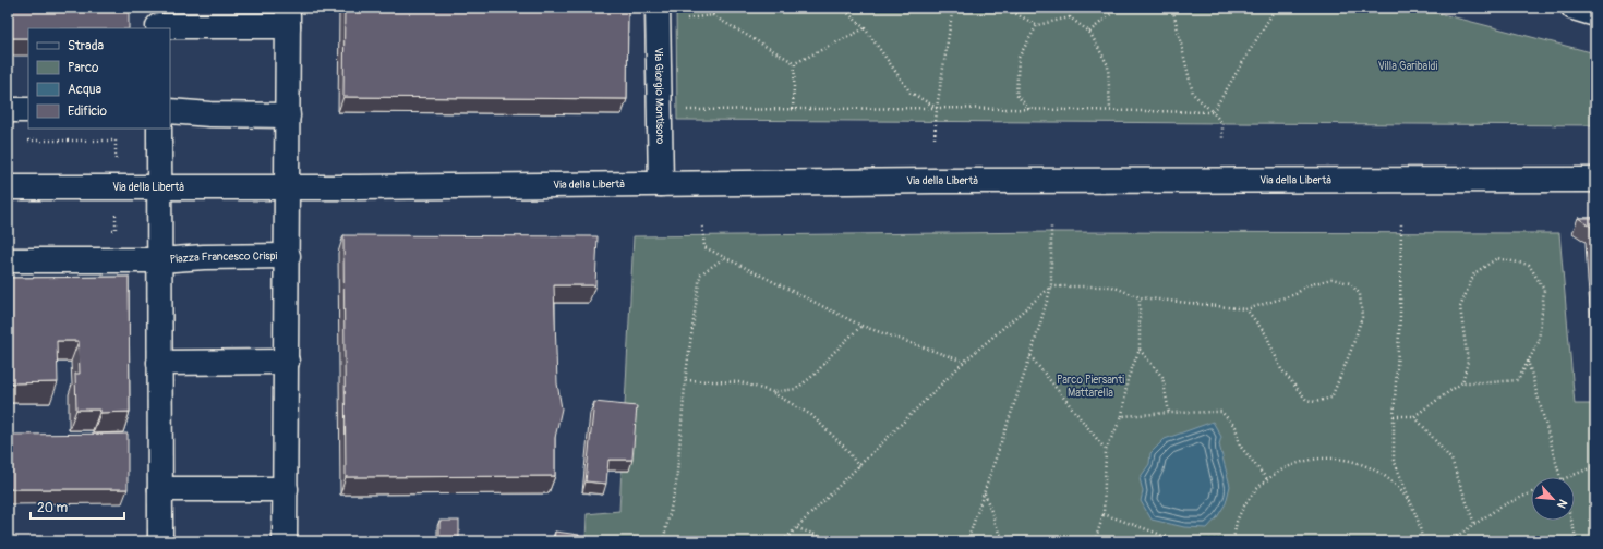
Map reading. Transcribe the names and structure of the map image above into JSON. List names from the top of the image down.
{
  "streets": {
    "street": ["Via Giorgio Montisoro", "Via della Libertà", "Piazza Francesco Crispi"]
  },
  "crossings": [
    ["Via Giorgio Montisoro", "Via della Libertà"],
    ["Via della Libertà", "Piazza Francesco Crispi"]
  ],
  "parks": ["Villa Garibaldi", "Parco Piersanti Mattarella"],
  "legend": [
    "Strada",
    "Parco",
    "Acqua",
    "Edificio"
  ],
  "scale_bar": "20 m",
  "north": "bottom right"
}
